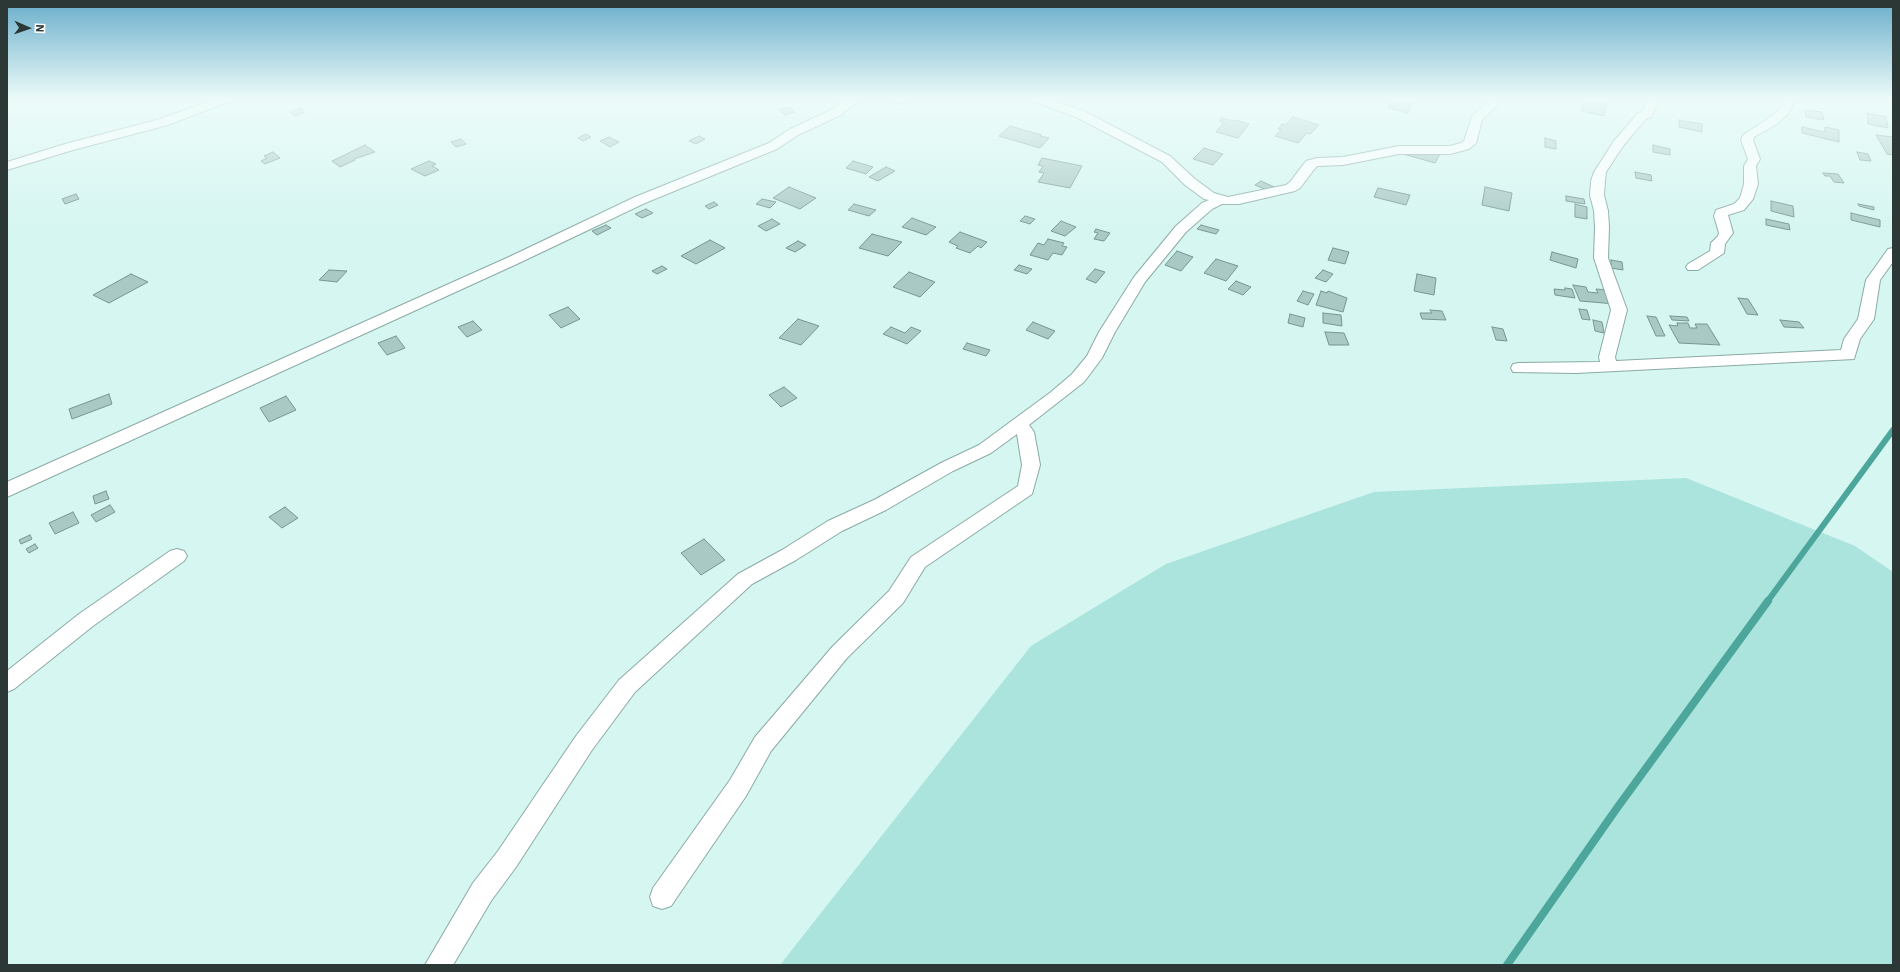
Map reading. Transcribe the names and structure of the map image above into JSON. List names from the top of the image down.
{
  "north": "right"
}
